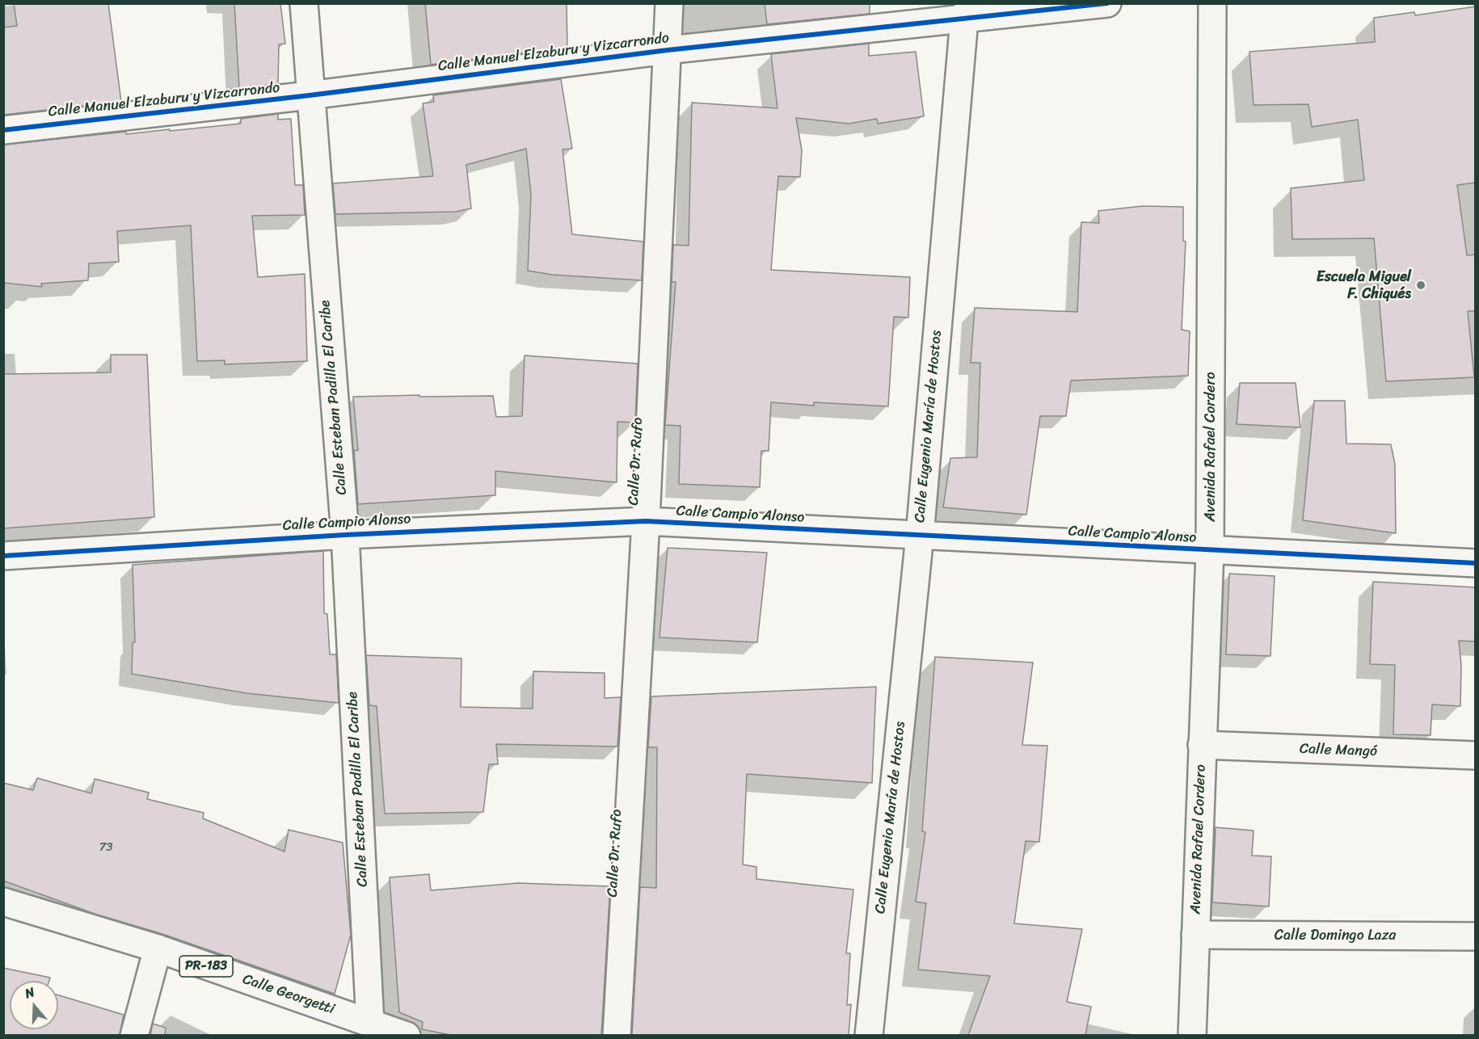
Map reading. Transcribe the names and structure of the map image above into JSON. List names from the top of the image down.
{
  "streets": {
    "street": [
      "Calle Manuel Elzaburu y Vizcarrondo",
      "Calle Esteban Padilla El Caribe",
      "Calle Eugenio María de Hostos",
      "Avenida Rafael Cordero",
      "Calle Dr. Rufo",
      "Calle Campio Alonso",
      "Calle Mangó",
      "Calle Domingo Laza",
      "PR-183",
      "Calle Georgetti"
    ]
  },
  "crossings": [
    ["Calle Manuel Elzaburu y Vizcarrondo", "Calle Esteban Padilla El Caribe"],
    ["Calle Manuel Elzaburu y Vizcarrondo", "Calle Eugenio María de Hostos"],
    ["Calle Manuel Elzaburu y Vizcarrondo", "Calle Dr. Rufo"],
    ["Calle Esteban Padilla El Caribe", "Calle Campio Alonso"],
    ["Calle Esteban Padilla El Caribe", "Calle Georgetti"],
    ["Calle Eugenio María de Hostos", "Calle Campio Alonso"],
    ["Avenida Rafael Cordero", "Calle Campio Alonso"],
    ["Avenida Rafael Cordero", "Calle Mangó"],
    ["Avenida Rafael Cordero", "Calle Domingo Laza"],
    ["Calle Dr. Rufo", "Calle Campio Alonso"]
  ],
  "places": ["Escuela Miguel F. Chiqués"],
  "house_numbers": ["73"],
  "north": "top"
}
